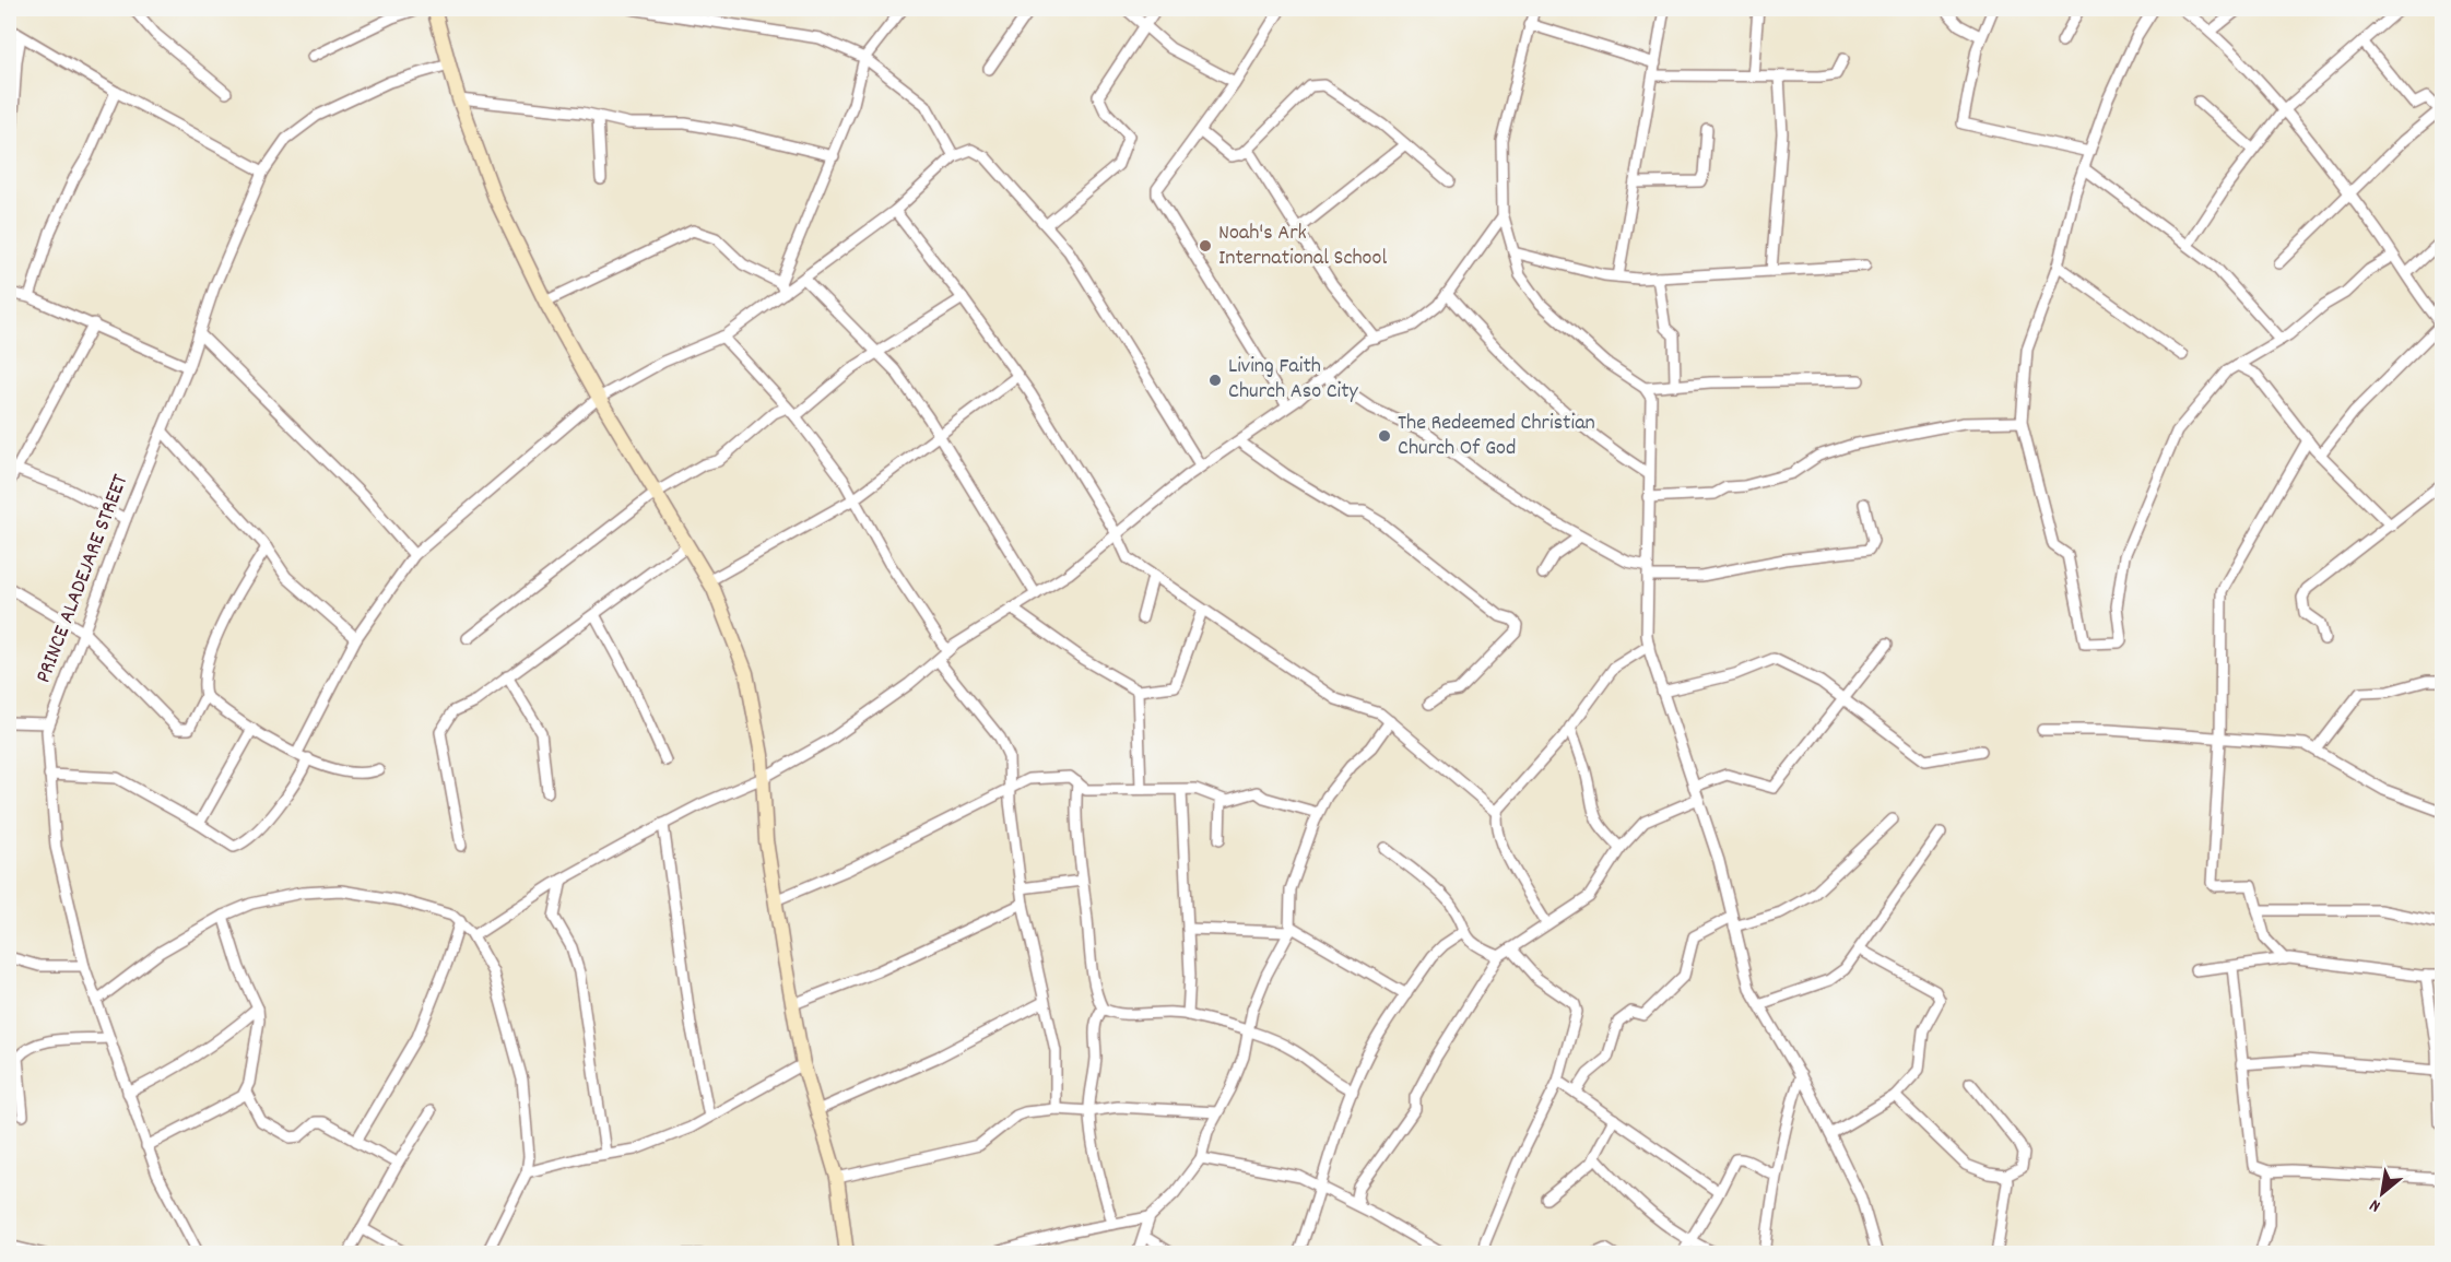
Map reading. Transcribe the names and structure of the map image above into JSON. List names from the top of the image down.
{
  "streets": {
    "street": ["PRINCE ALADEJARE STREET"]
  },
  "places": ["Noah's Ark International School", "Living Faith Church Aso City", "The Redeemed Christian Church Of God"],
  "north": "bottom left"
}
